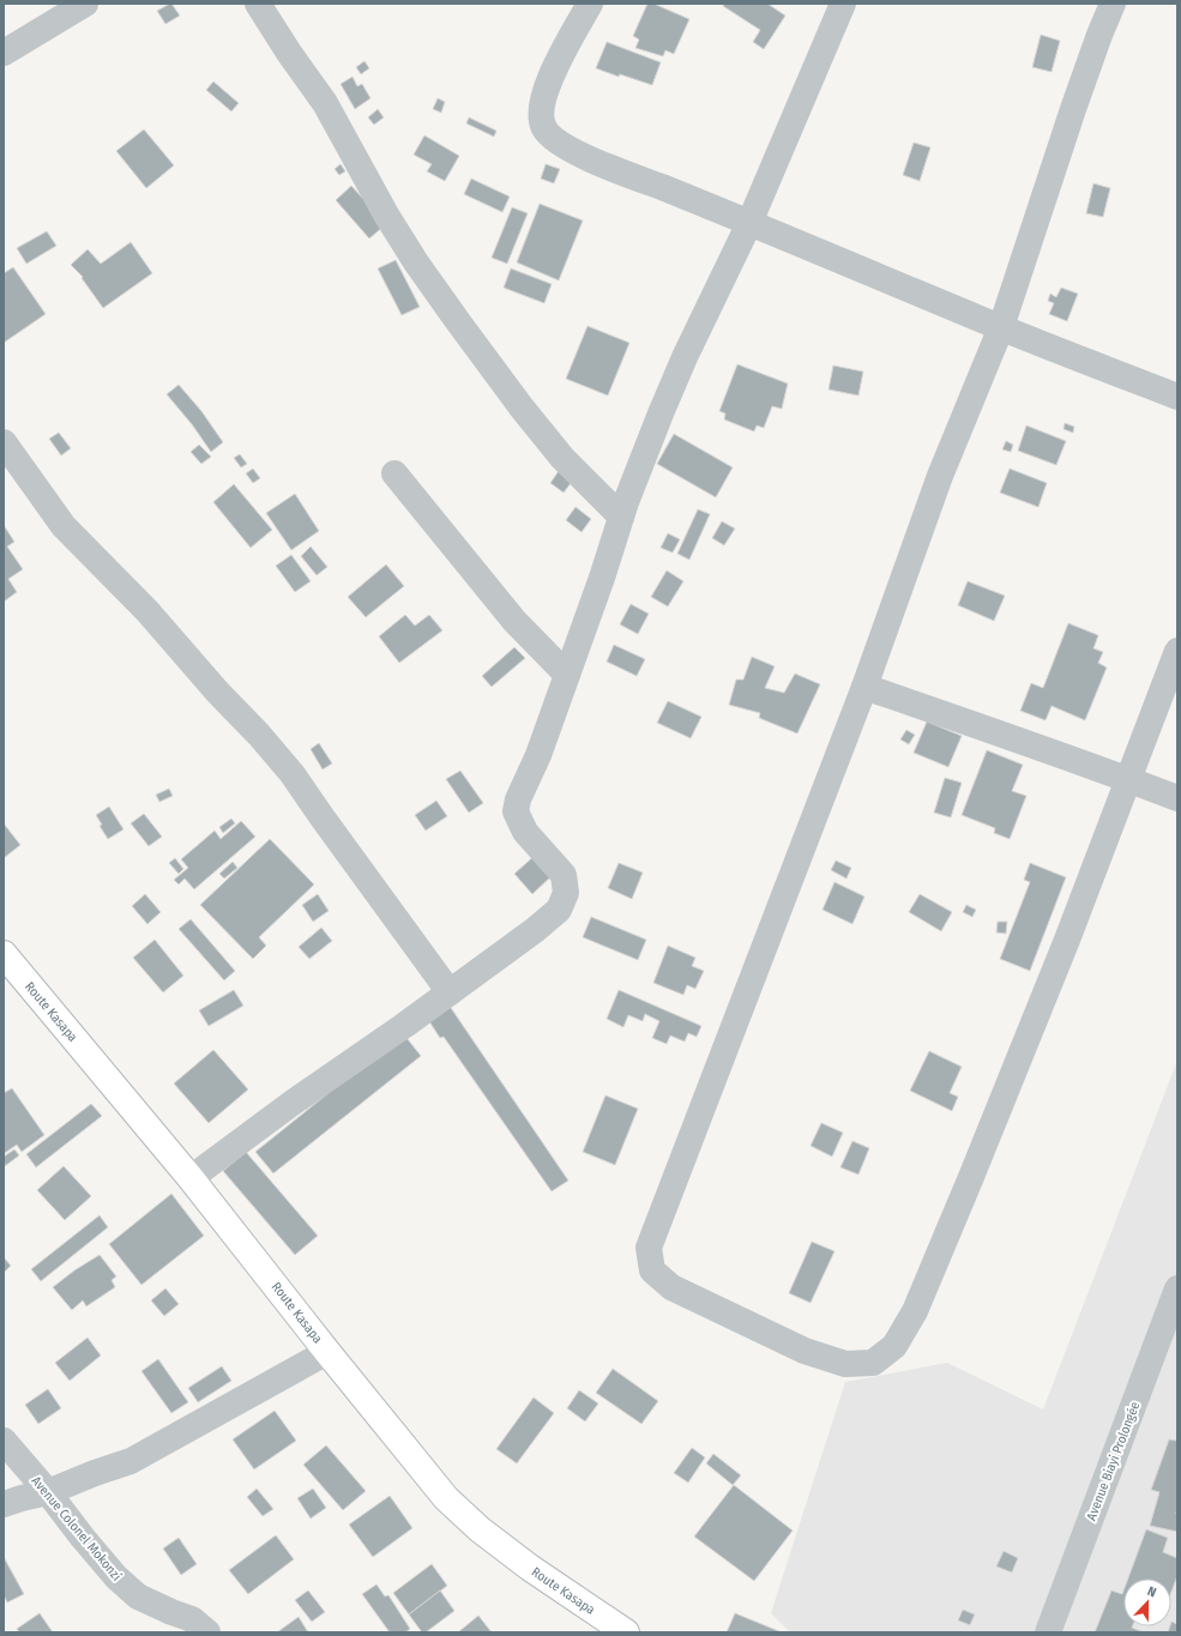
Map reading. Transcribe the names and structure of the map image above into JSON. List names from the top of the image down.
{
  "streets": {
    "main road": ["Route Kasapa"],
    "street": ["Avenue Biayi Prolongée", "Avenue Colonel Mokonzi"]
  },
  "north": "top"
}
